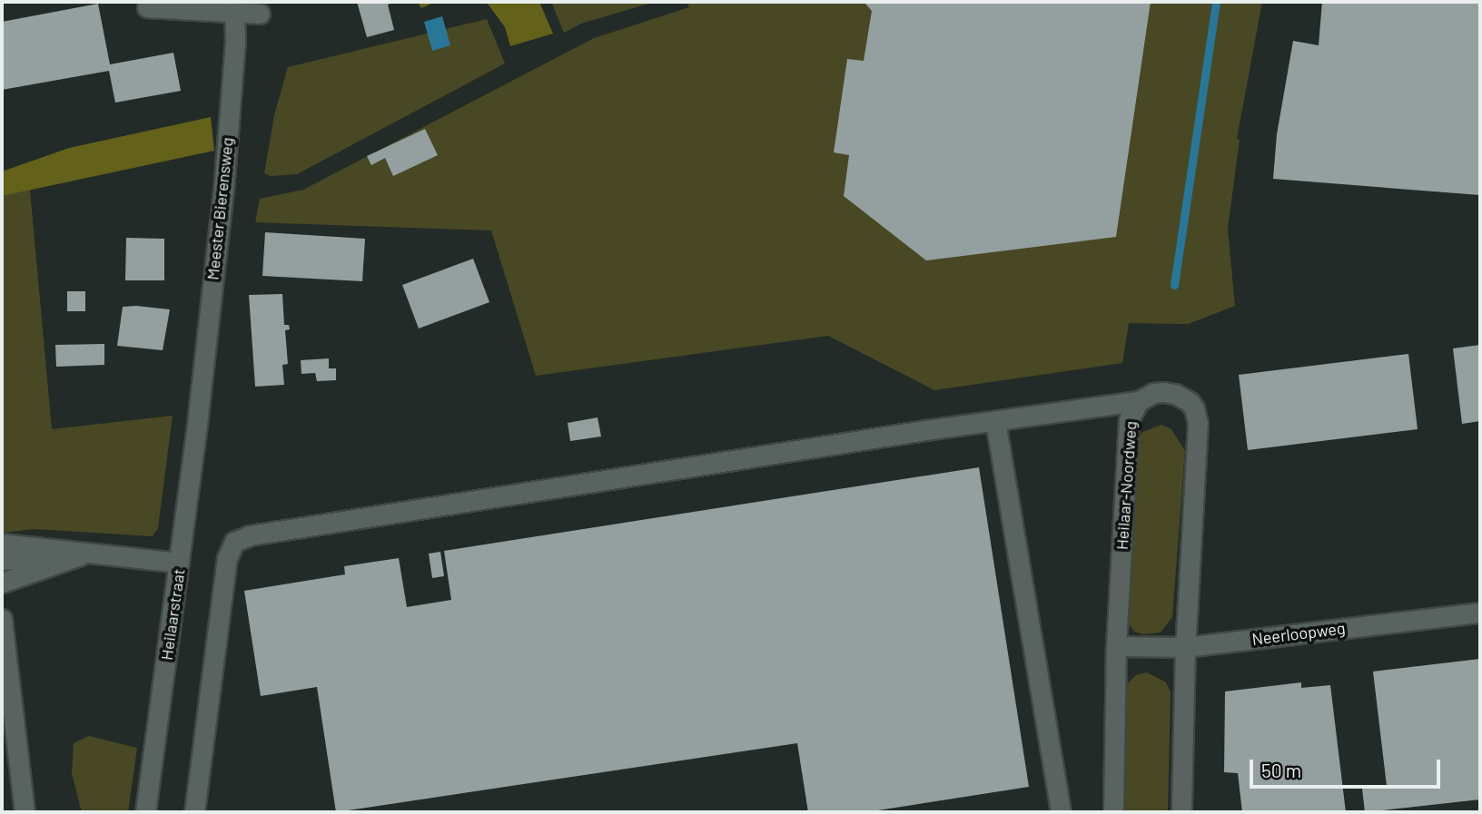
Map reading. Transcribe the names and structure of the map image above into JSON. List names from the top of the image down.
{
  "streets": {
    "street": [
      "Meester Bierensweg",
      "Heilaar-Noordweg",
      "Heilaarstraat",
      "Neerloopweg"
    ]
  },
  "crossings": [
    ["Meester Bierensweg", "Heilaarstraat"],
    ["Heilaar-Noordweg", "Neerloopweg"]
  ],
  "scale_bar": "50 m"
}
